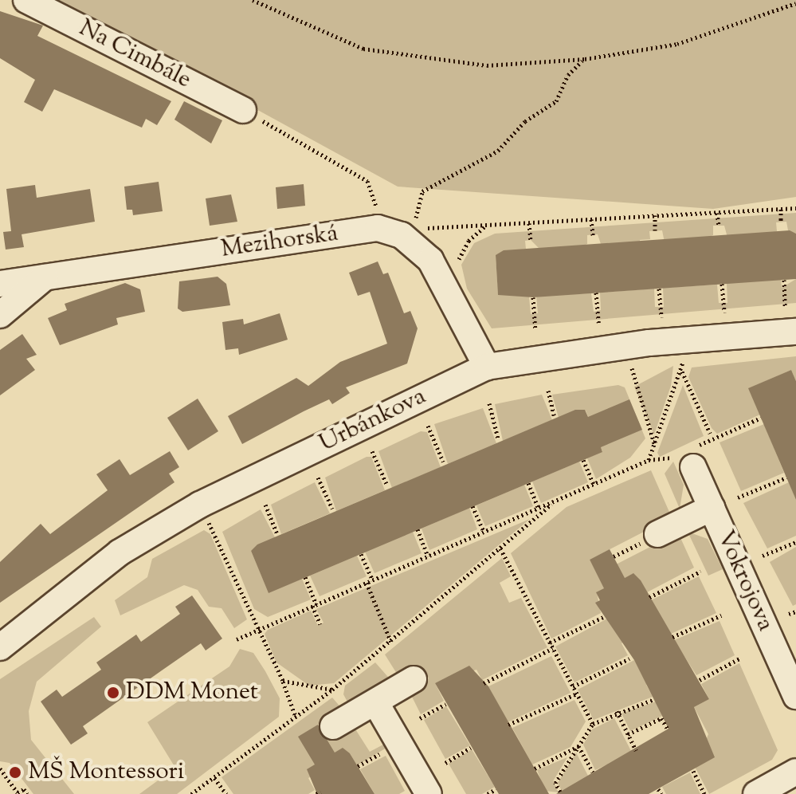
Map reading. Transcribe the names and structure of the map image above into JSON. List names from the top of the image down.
{
  "streets": {
    "street": [
      "Na Cimbále",
      "Mezihorská",
      "Urbánkova",
      "Vokrojova"
    ]
  },
  "crossings": [
    ["Mezihorská", "Urbánkova"]
  ],
  "places": ["DDM Monet", "MŠ Montessori"]
}
